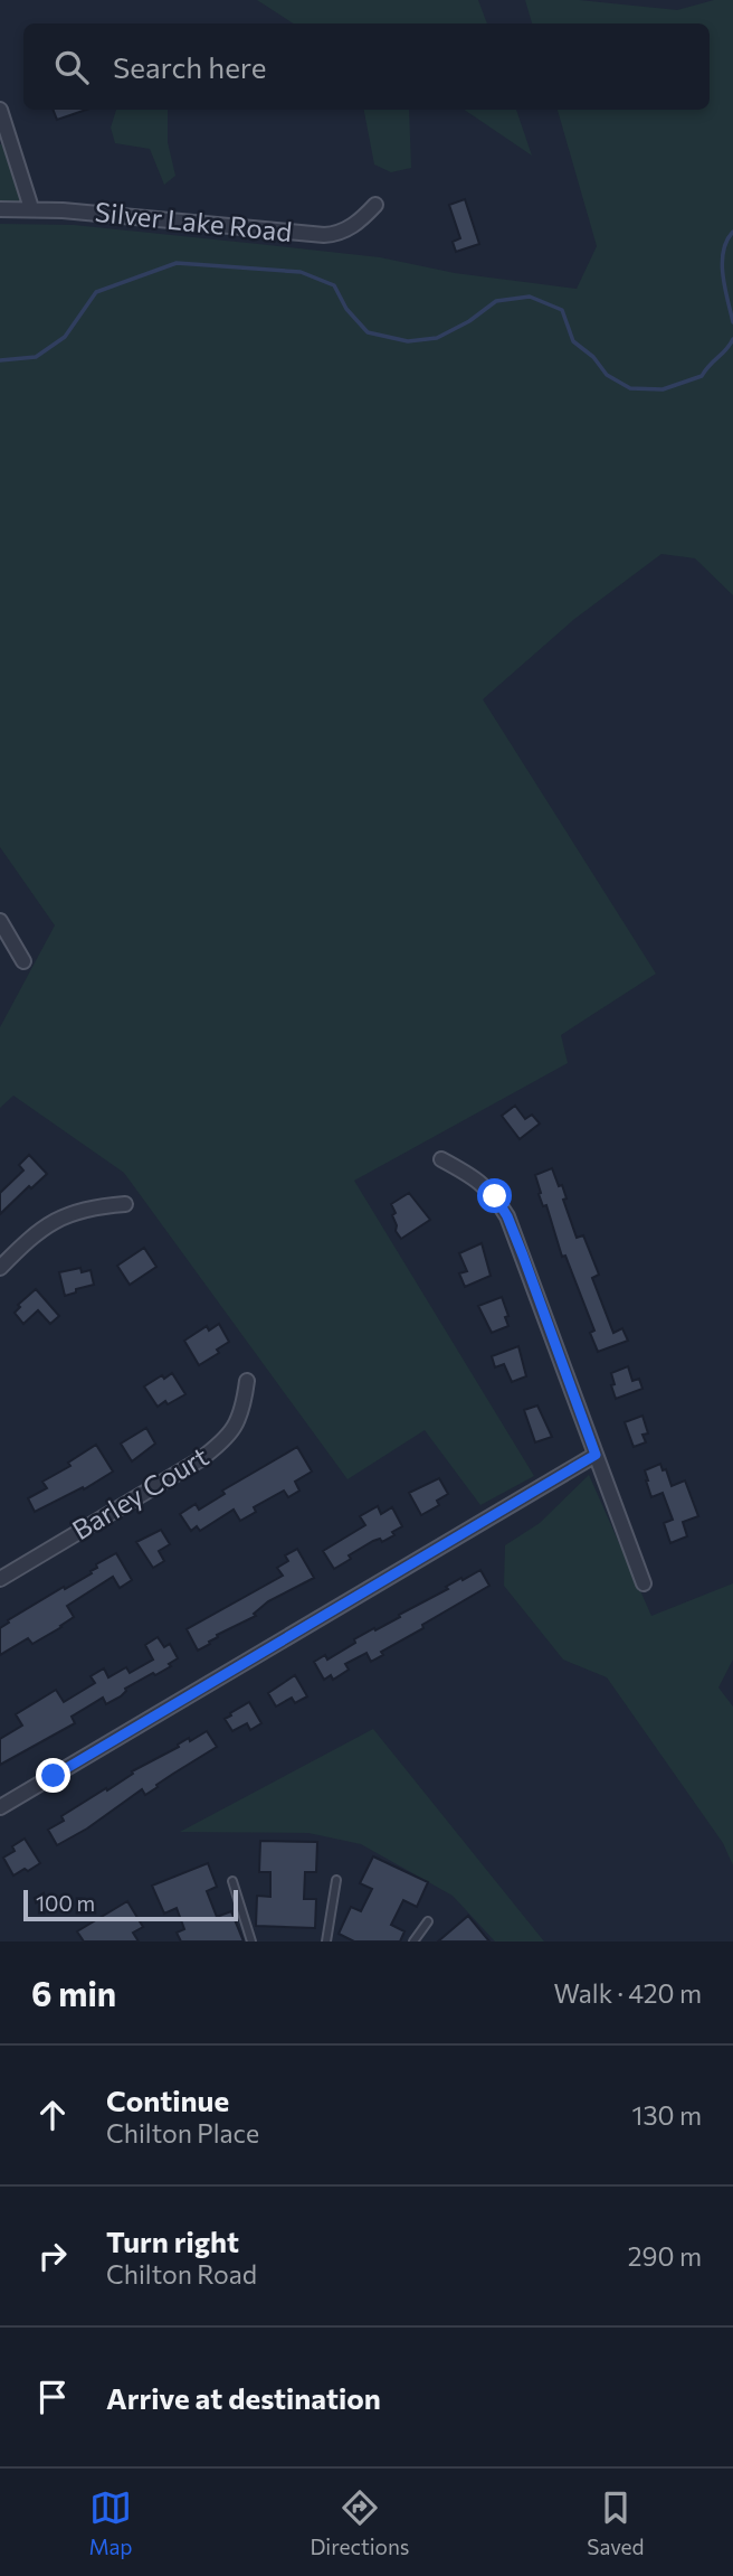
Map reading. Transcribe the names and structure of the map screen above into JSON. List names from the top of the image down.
{
  "streets": {
    "street": ["Silver Lake Road", "Barley Court"]
  },
  "scale_bar": "100 m",
  "page": {
    "search": "Search here",
    "scale": "100 m",
    "heading": ["6 min", "Walk · 420 m"],
    "list": [
      ["Continue", "Chilton Place", "130 m"],
      ["Turn right", "Chilton Road", "290 m"],
      "Arrive at destination"
    ],
    "nav": ["Map", "Directions", "Saved"]
  }
}
